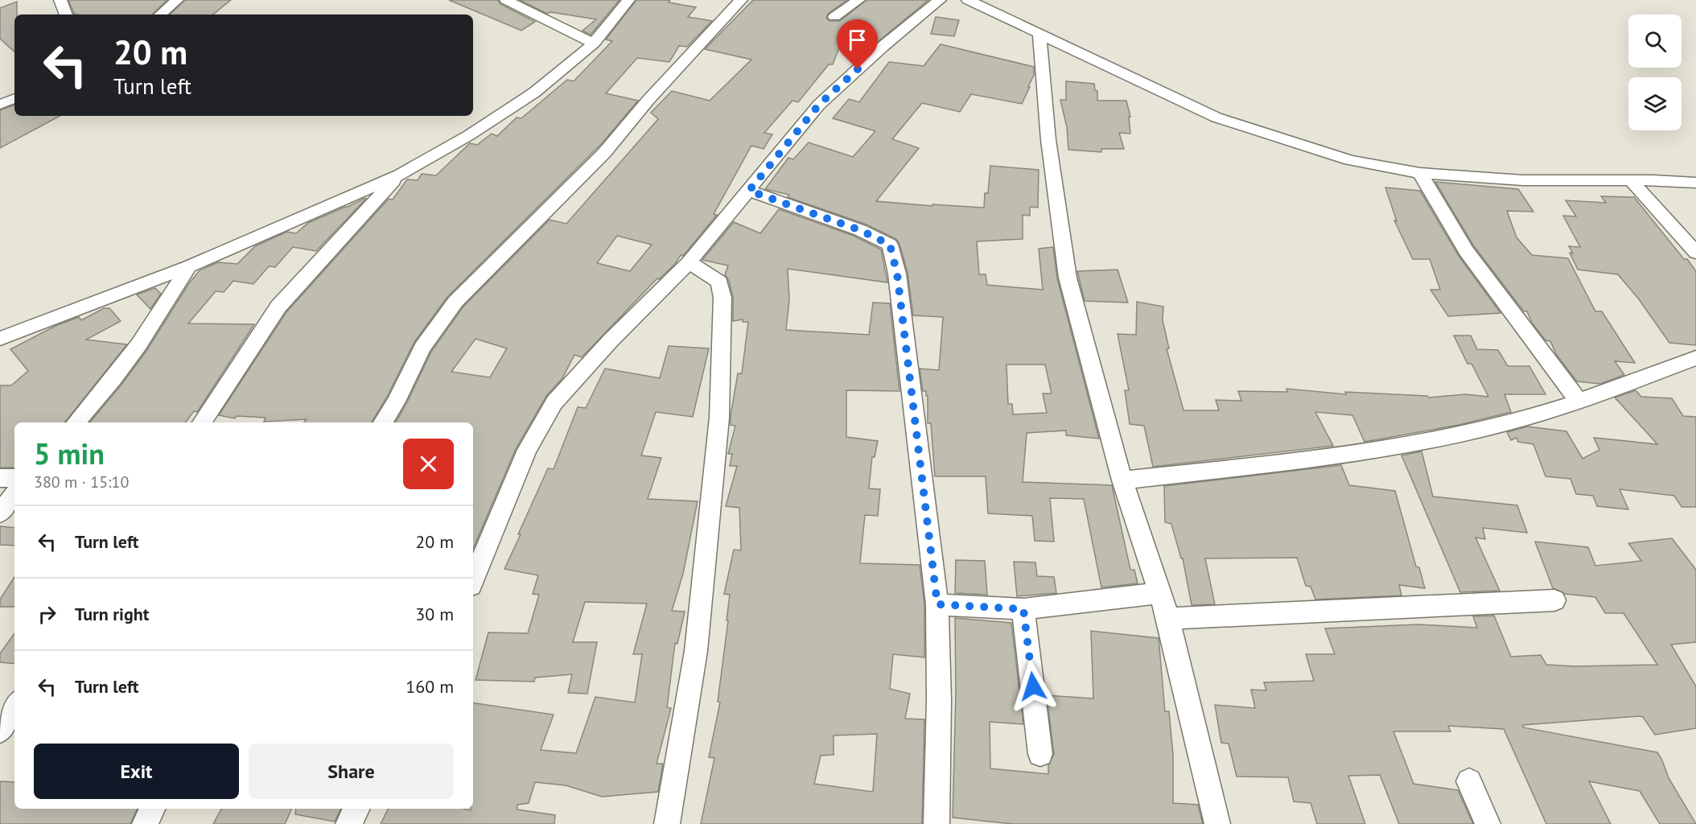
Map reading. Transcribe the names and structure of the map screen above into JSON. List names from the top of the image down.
{
  "page": {
    "turn": ["20 m", "Turn left"],
    "heading": ["5 min", "380 m · 15:10"],
    "list": [
      {
        "name": "Turn left",
        "value": "20 m"
      },
      {
        "name": "Turn right",
        "value": "30 m"
      },
      {
        "name": "Turn left",
        "value": "160 m"
      }
    ],
    "buttons": ["Exit", "Share"]
  }
}
